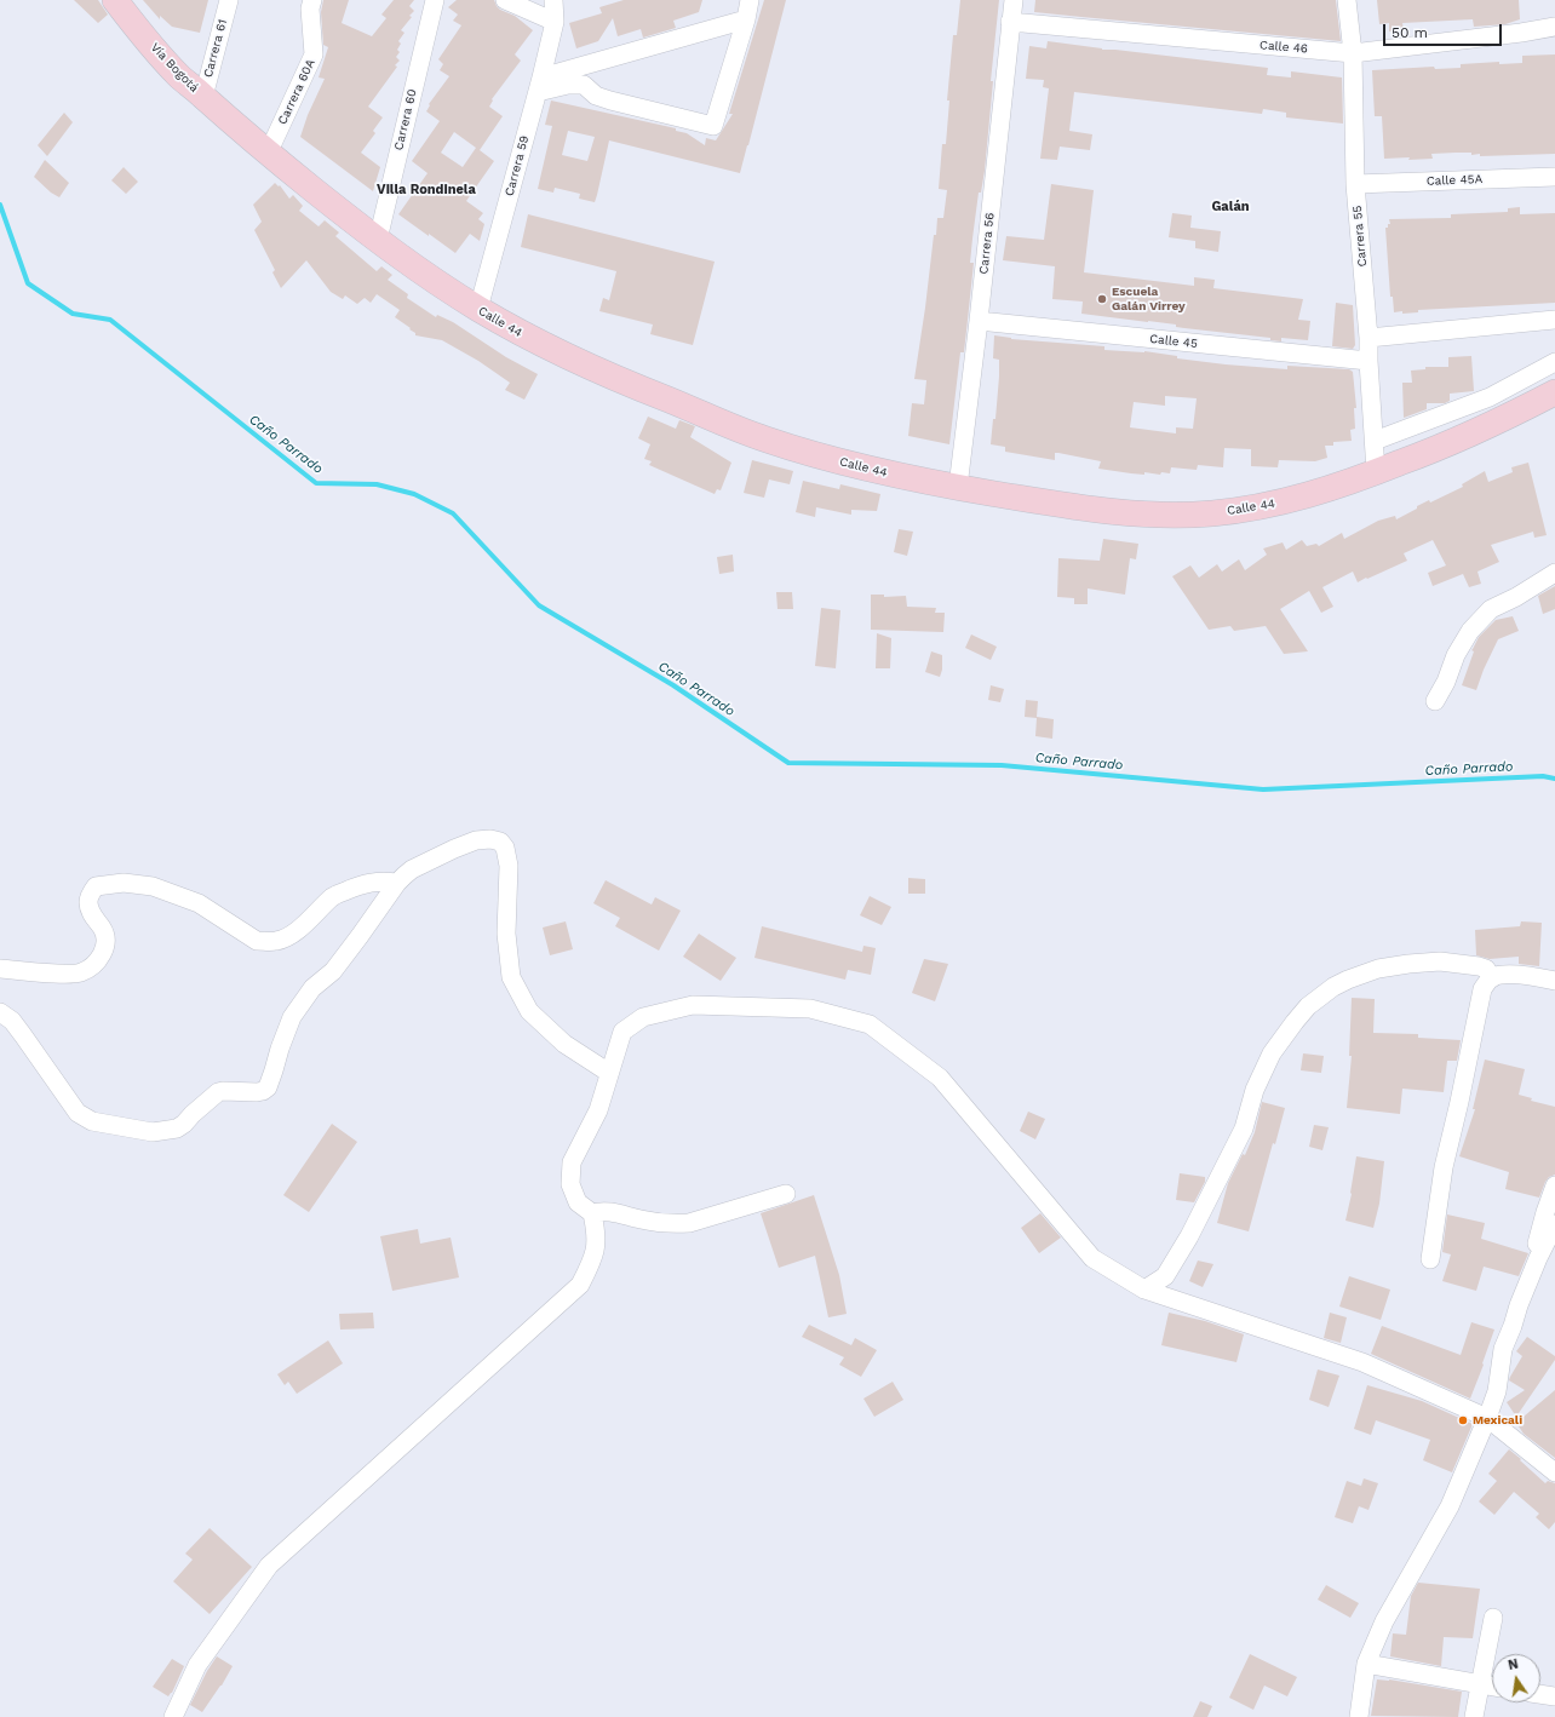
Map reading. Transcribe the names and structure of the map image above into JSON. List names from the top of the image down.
{
  "streets": {
    "main road": ["Vía Bogotá", "Calle 44"],
    "street": [
      "Calle 46",
      "Carrera 61",
      "Carrera 60A",
      "Carrera 60",
      "Carrera 59",
      "Calle 45A",
      "Carrera 55",
      "Carrera 56",
      "Calle 45"
    ]
  },
  "crossings": [
    ["Calle 46", "Carrera 55"],
    ["Calle 46", "Carrera 56"],
    ["Carrera 61", "Vía Bogotá"],
    ["Vía Bogotá", "Calle 44"],
    ["Carrera 60A", "Calle 44"],
    ["Carrera 60", "Calle 44"],
    ["Carrera 59", "Calle 44"],
    ["Calle 45A", "Carrera 55"],
    ["Carrera 55", "Calle 44"],
    ["Carrera 55", "Calle 45"],
    ["Carrera 56", "Calle 44"],
    ["Carrera 56", "Calle 45"]
  ],
  "districts": ["Villa Rondinela", "Galán"],
  "water": ["Caño Parrado"],
  "places": ["Escuela Galán Virrey", "Mexicali"],
  "scale_bar": "50 m",
  "north": "top"
}
